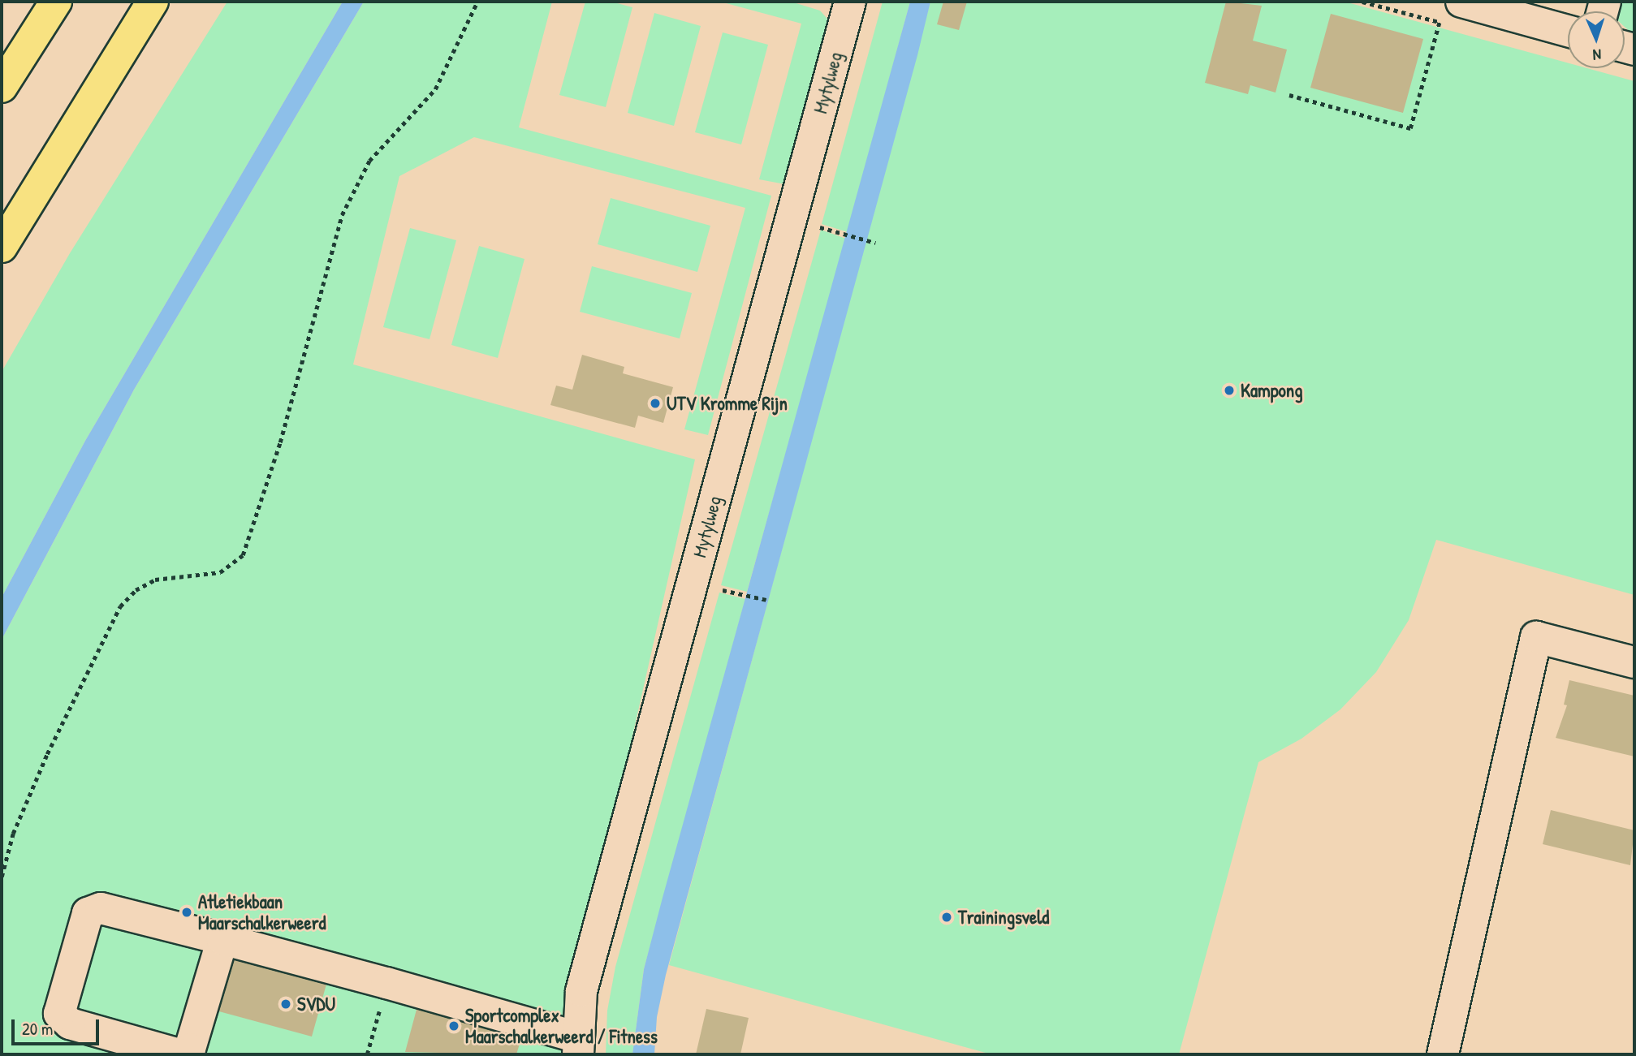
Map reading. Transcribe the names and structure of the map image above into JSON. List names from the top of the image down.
{
  "streets": {
    "street": ["Mytylweg"]
  },
  "places": [
    "Kampong",
    "UTV Kromme Rijn",
    "Atletiekbaan Maarschalkerweerd",
    "Trainingsveld",
    "SVDU",
    "Sportcomplex Maarschalkerweerd / Fitness"
  ],
  "scale_bar": "20 m",
  "north": "bottom"
}
